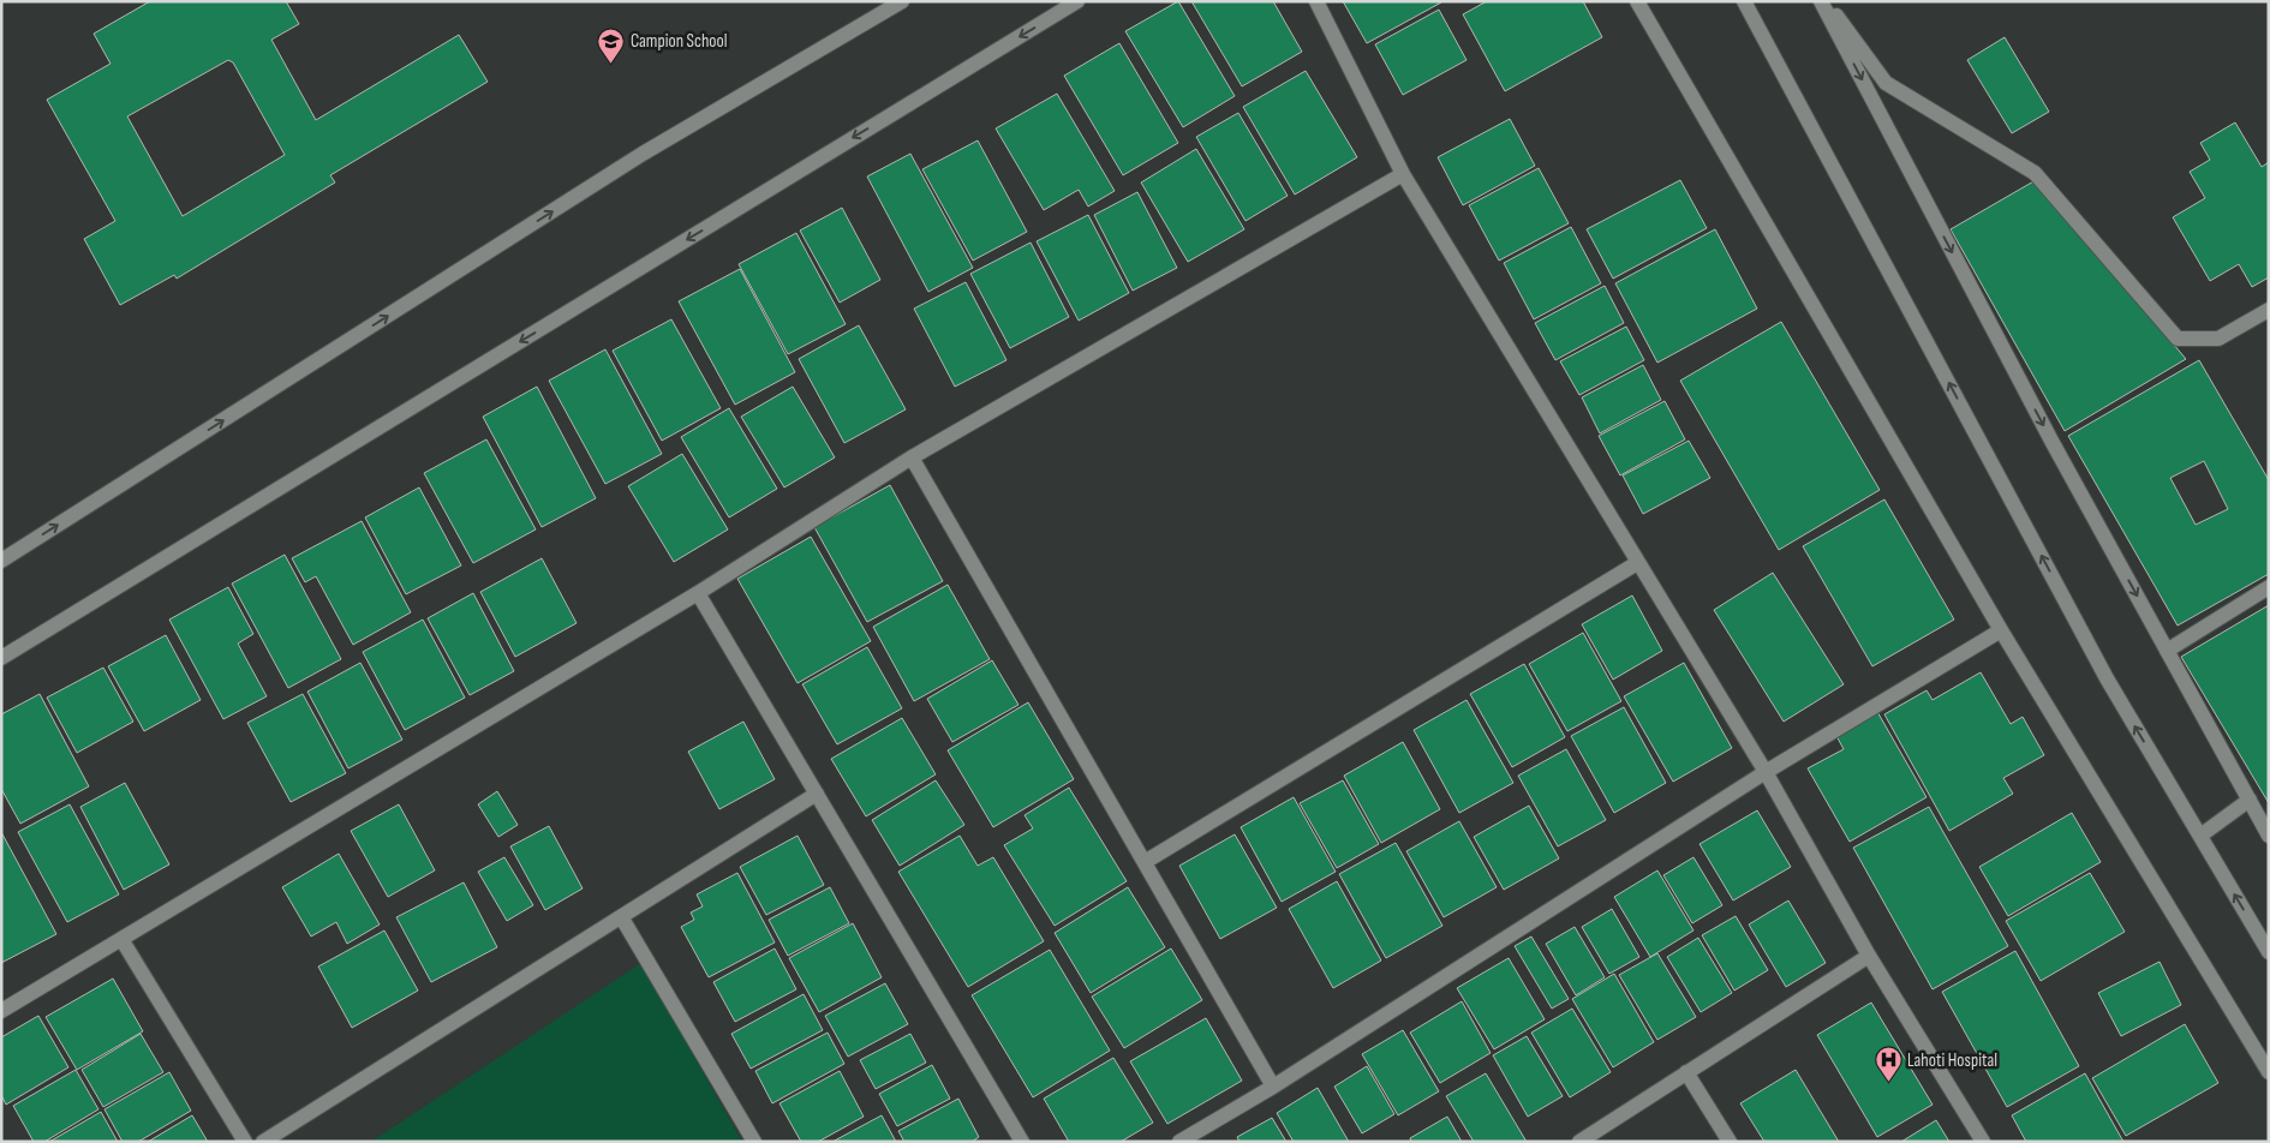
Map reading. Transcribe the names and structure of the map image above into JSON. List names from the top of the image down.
{
  "places": {
    "school or university": ["Campion School"],
    "hospital": ["Lahoti Hospital"]
  }
}
